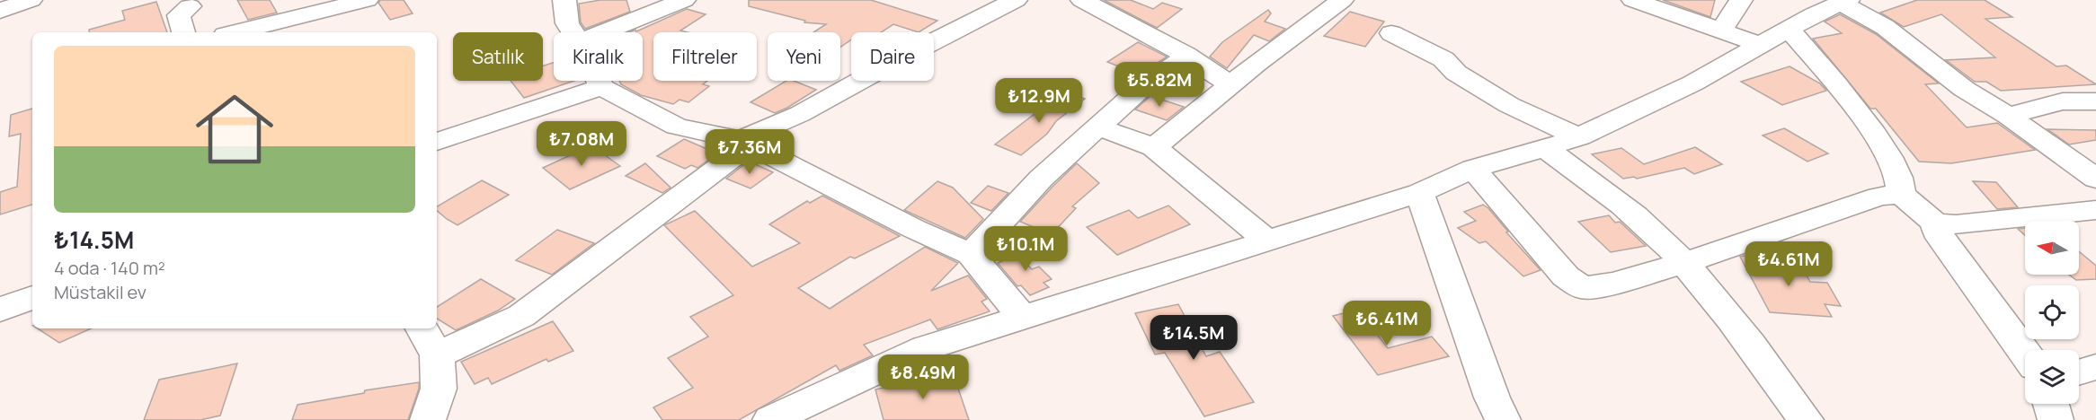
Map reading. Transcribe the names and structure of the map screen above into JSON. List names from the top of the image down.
{
  "north": "left",
  "page": {
    "chip": [
      "Satılık",
      "Kiralık",
      "Filtreler",
      "Yeni",
      "Daire"
    ],
    "list": [
      {
        "name": "₺14.5M",
        "note": "4 oda · 140 m² · Müstakil ev"
      }
    ],
    "price": [
      "₺5.82M",
      "₺12.9M",
      "₺7.08M",
      "₺7.36M",
      "₺10.1M",
      "₺4.61M",
      "₺6.41M",
      "₺14.5M",
      "₺8.49M"
    ]
  }
}
